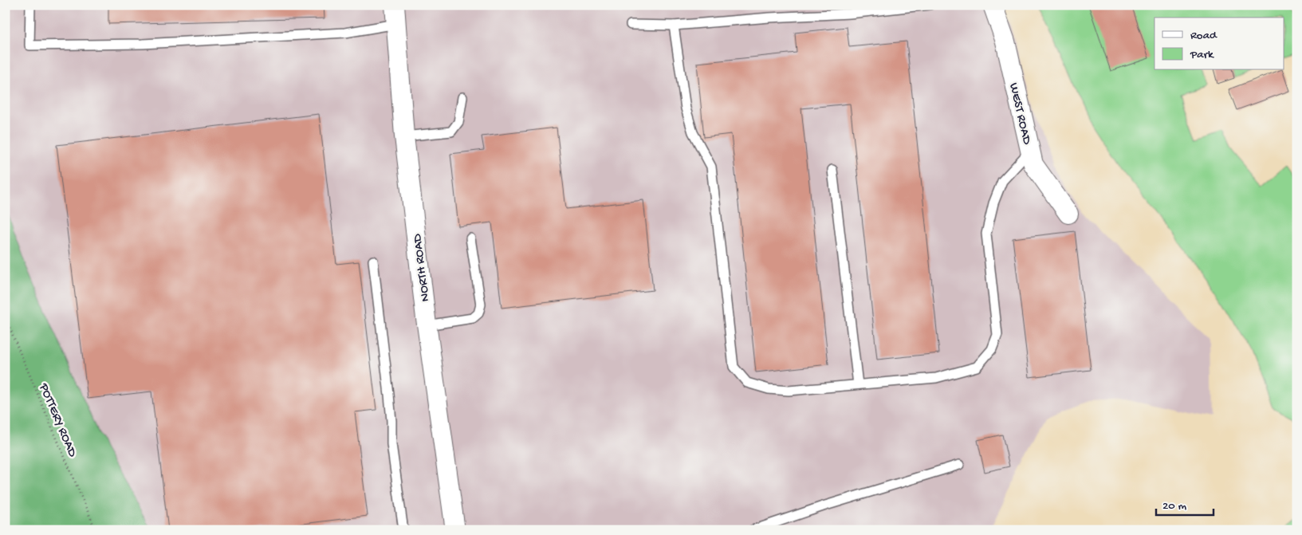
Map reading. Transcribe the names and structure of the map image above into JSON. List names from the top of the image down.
{
  "streets": {
    "street": ["WEST ROAD", "NORTH ROAD"],
    "path": ["POTTERY ROAD"]
  },
  "legend": ["Road", "Park"],
  "scale_bar": "20 m"
}
